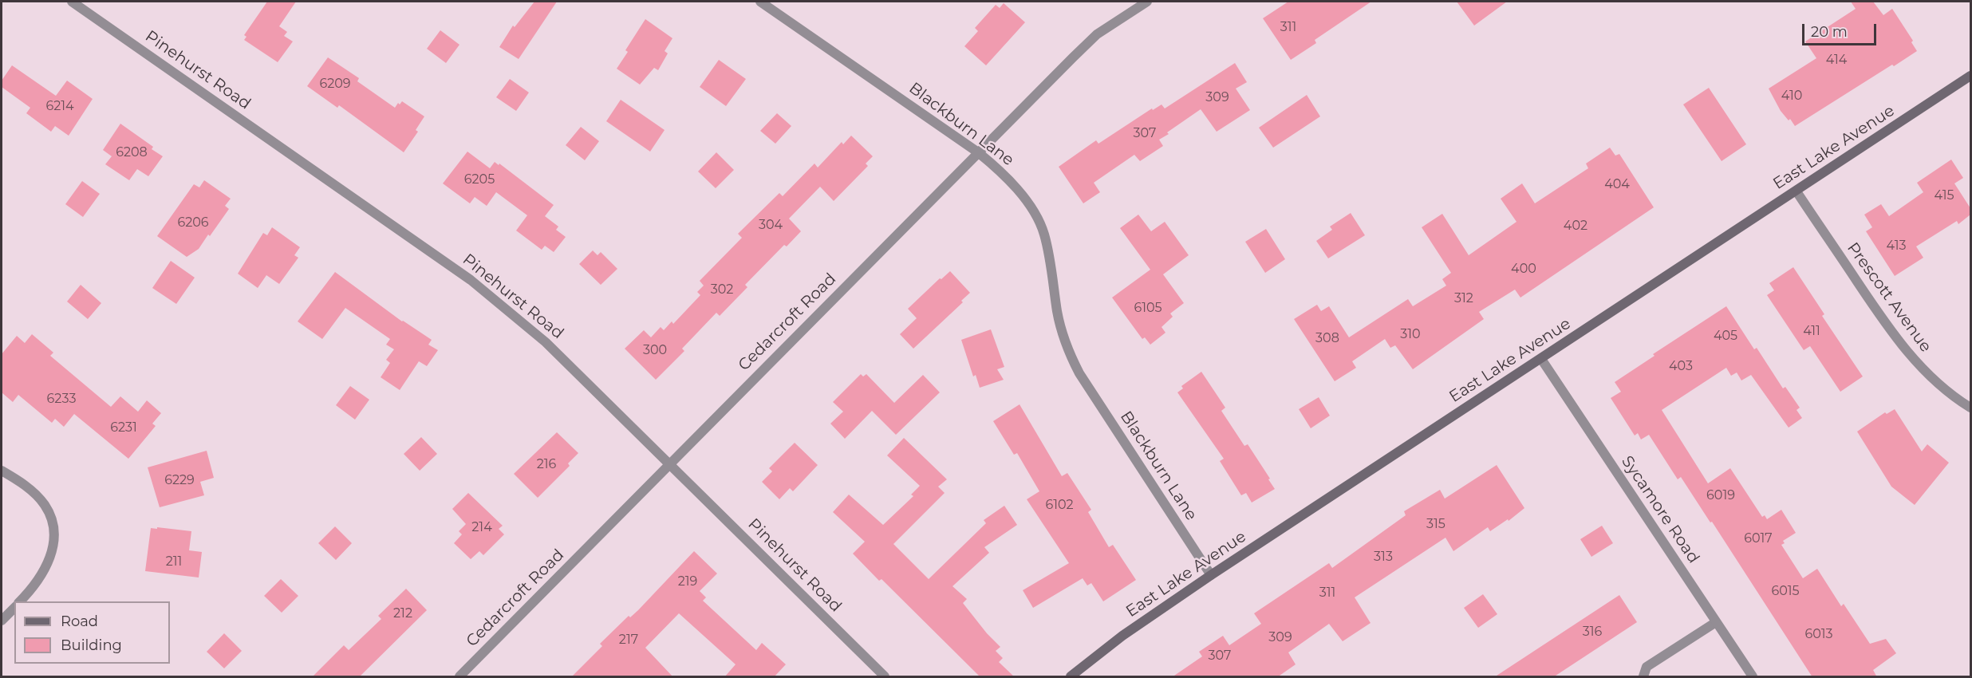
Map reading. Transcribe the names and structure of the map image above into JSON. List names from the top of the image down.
{
  "streets": {
    "street": [
      "Pinehurst Road",
      "Blackburn Lane",
      "East Lake Avenue",
      "Prescott Avenue",
      "Cedarcroft Road",
      "Sycamore Road"
    ]
  },
  "crossings": [
    ["Pinehurst Road", "Cedarcroft Road"],
    ["Blackburn Lane", "East Lake Avenue"],
    ["Blackburn Lane", "Cedarcroft Road"],
    ["East Lake Avenue", "Prescott Avenue"],
    ["East Lake Avenue", "Sycamore Road"]
  ],
  "house_numbers": [
    "311",
    "414",
    "6209",
    "410",
    "309",
    "6214",
    "307",
    "6208",
    "6205",
    "404",
    "415",
    "6206",
    "304",
    "402",
    "413",
    "400",
    "302",
    "312",
    "6105",
    "411",
    "310",
    "405",
    "308",
    "300",
    "403",
    "6233",
    "6231",
    "216",
    "6229",
    "6019",
    "6102",
    "315",
    "214",
    "6017",
    "313",
    "211",
    "219",
    "6015",
    "311",
    "212",
    "316",
    "6013",
    "309",
    "217",
    "307"
  ],
  "legend": ["Road", "Building"],
  "scale_bar": "20 m"
}
